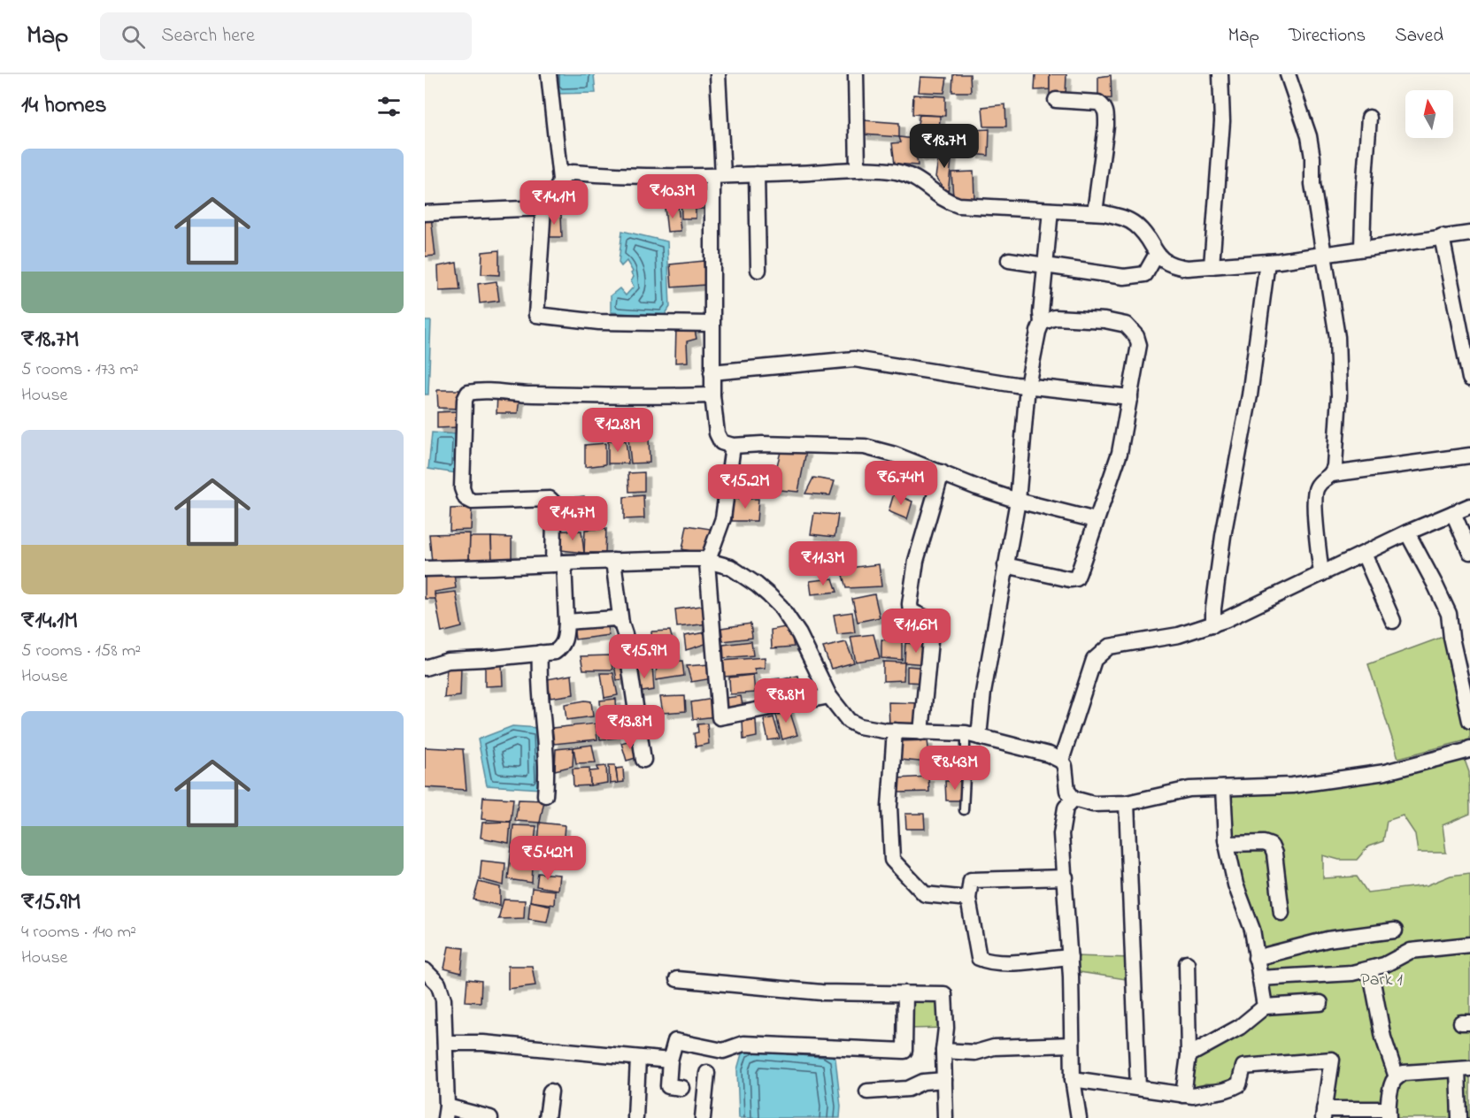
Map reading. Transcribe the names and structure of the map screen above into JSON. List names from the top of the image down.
{
  "parks": ["Park 1"],
  "north": "top",
  "page": {
    "header": "Map",
    "search": "Search here",
    "nav": ["Map", "Directions", "Saved"],
    "heading": "14 homes",
    "price": [
      "₹18.7M",
      "₹10.3M",
      "₹14.1M",
      "₹12.8M",
      "₹6.74M",
      "₹15.2M",
      "₹14.7M",
      "₹11.3M",
      "₹11.6M",
      "₹15.9M",
      "₹8.8M",
      "₹13.8M",
      "₹8.43M",
      "₹5.42M"
    ],
    "list": [
      {
        "name": "₹18.7M",
        "note": "5 rooms · 173 m² · House"
      },
      {
        "name": "₹14.1M",
        "note": "5 rooms · 158 m² · House"
      },
      {
        "name": "₹15.9M",
        "note": "4 rooms · 140 m² · House"
      }
    ]
  }
}
